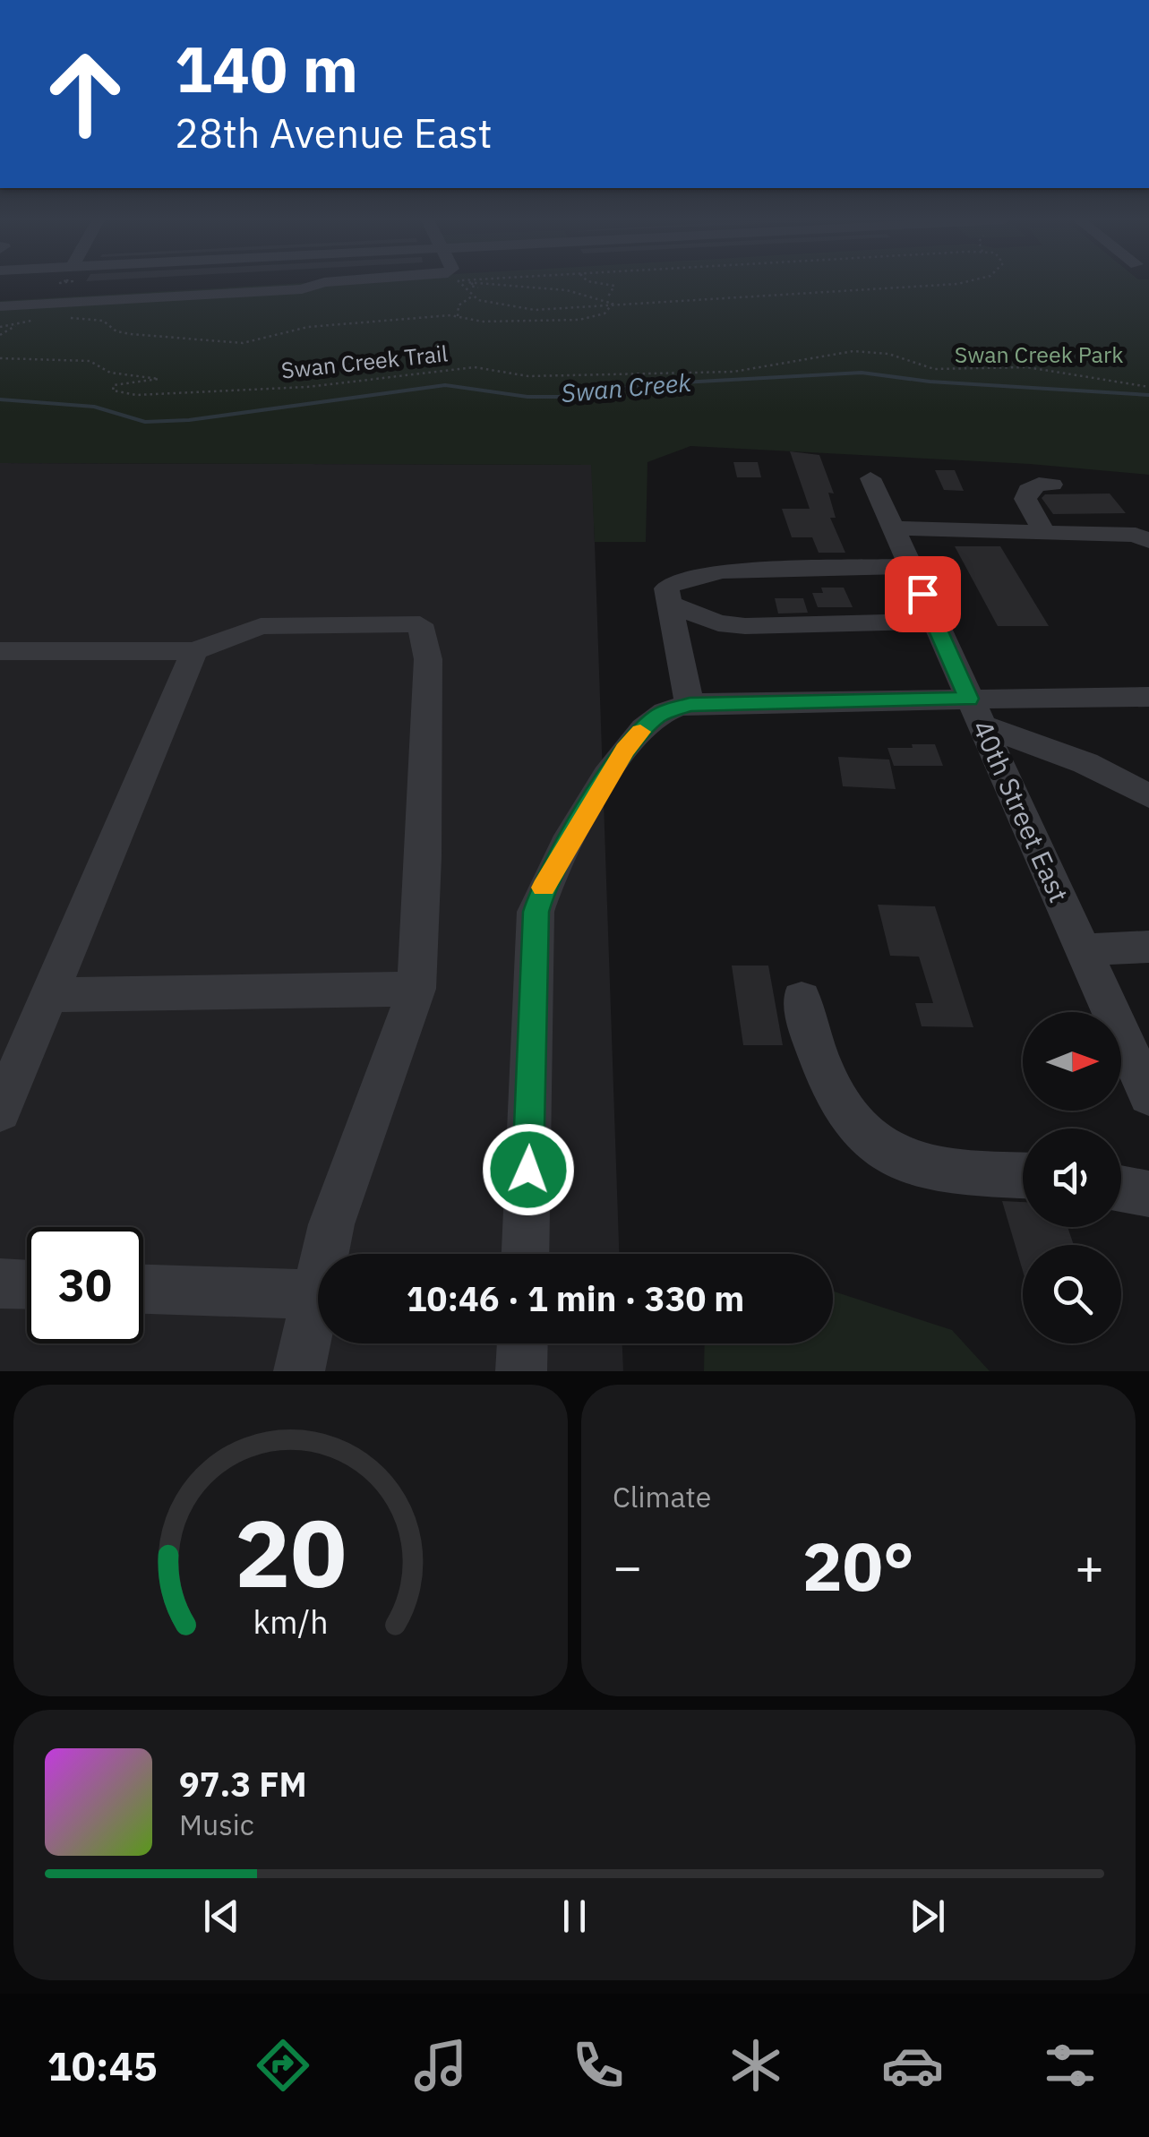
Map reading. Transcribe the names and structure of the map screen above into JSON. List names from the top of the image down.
{
  "streets": {
    "street": ["40th Street East"],
    "path": ["Swan Creek Trail"]
  },
  "water": ["Swan Creek"],
  "parks": ["Swan Creek Park"],
  "north": "right",
  "page": {
    "turn": ["140 m", "28th Avenue East"],
    "limit": "30",
    "trip": "10:46 · 1 min · 330 m",
    "tile": "Climate",
    "heat": ["−", "20°", "+"],
    "song": ["97.3 FM", "Music"],
    "tabs": "10:45",
    "gauge": ["20", "km/h"]
  }
}
